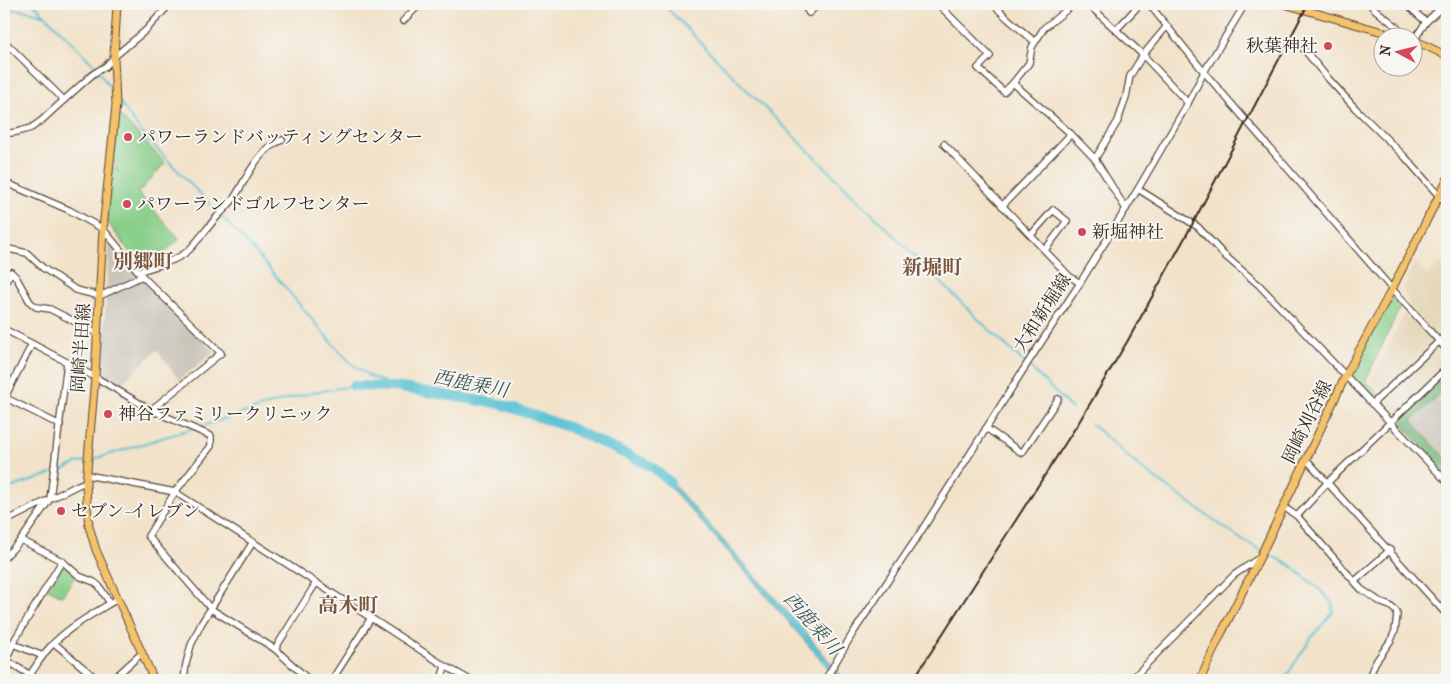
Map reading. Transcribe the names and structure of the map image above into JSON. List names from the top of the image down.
{
  "streets": {
    "main road": ["岡崎半田線", "岡崎刈谷線"],
    "street": ["大和新堀線"]
  },
  "districts": ["別郷町", "新堀町", "高木町"],
  "water": ["西鹿乗川"],
  "places": [
    "秋葉神社",
    "パワーランドバッティングセンター",
    "パワーランドゴルフセンター",
    "新堀神社",
    "神谷ファミリークリニック",
    "セブン-イレブン"
  ],
  "north": "left"
}
